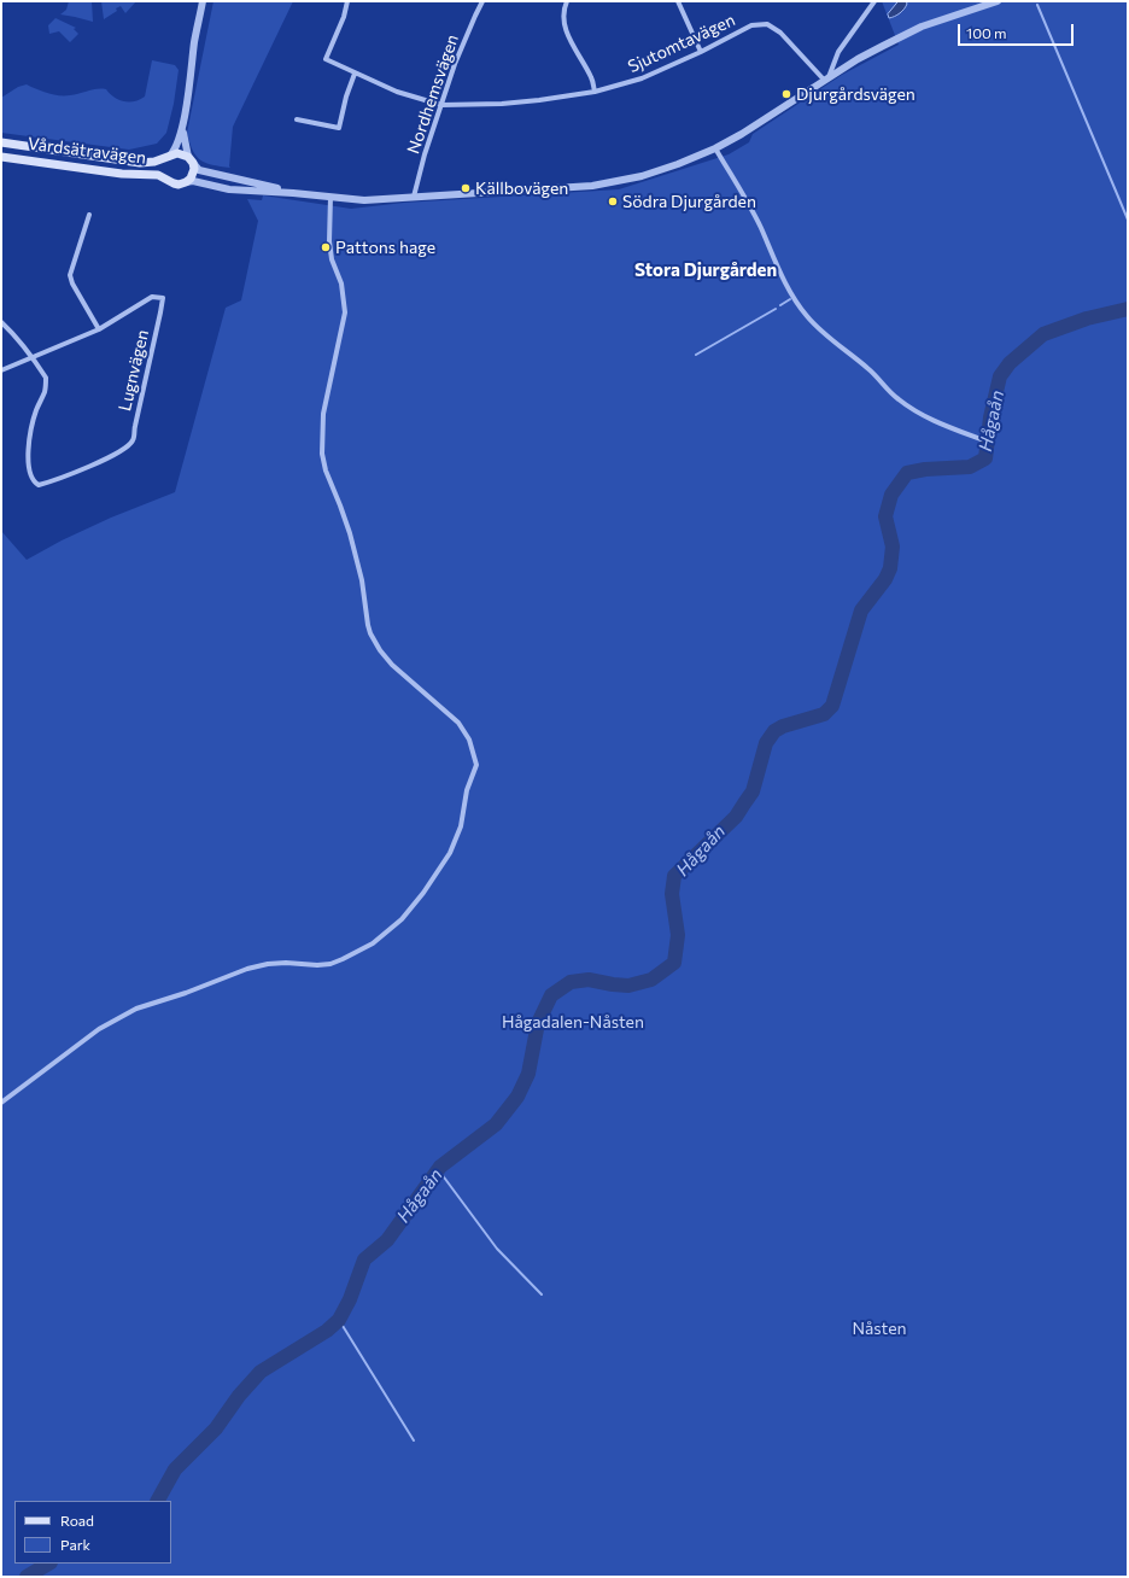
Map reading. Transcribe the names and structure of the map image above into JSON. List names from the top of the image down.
{
  "streets": {
    "main road": ["Vårdsätravägen"],
    "street": ["Sjutomtavägen", "Nordhemsvägen", "Lugnvägen"]
  },
  "crossings": [
    ["Sjutomtavägen", "Nordhemsvägen"]
  ],
  "districts": ["Stora Djurgården"],
  "water": ["Hågaån"],
  "parks": ["Hågadalen-Nåsten", "Nåsten"],
  "places": [
    "Djurgårdsvägen",
    "Källbovägen",
    "Södra Djurgården",
    "Pattons hage"
  ],
  "legend": ["Road", "Park"],
  "scale_bar": "100 m"
}
